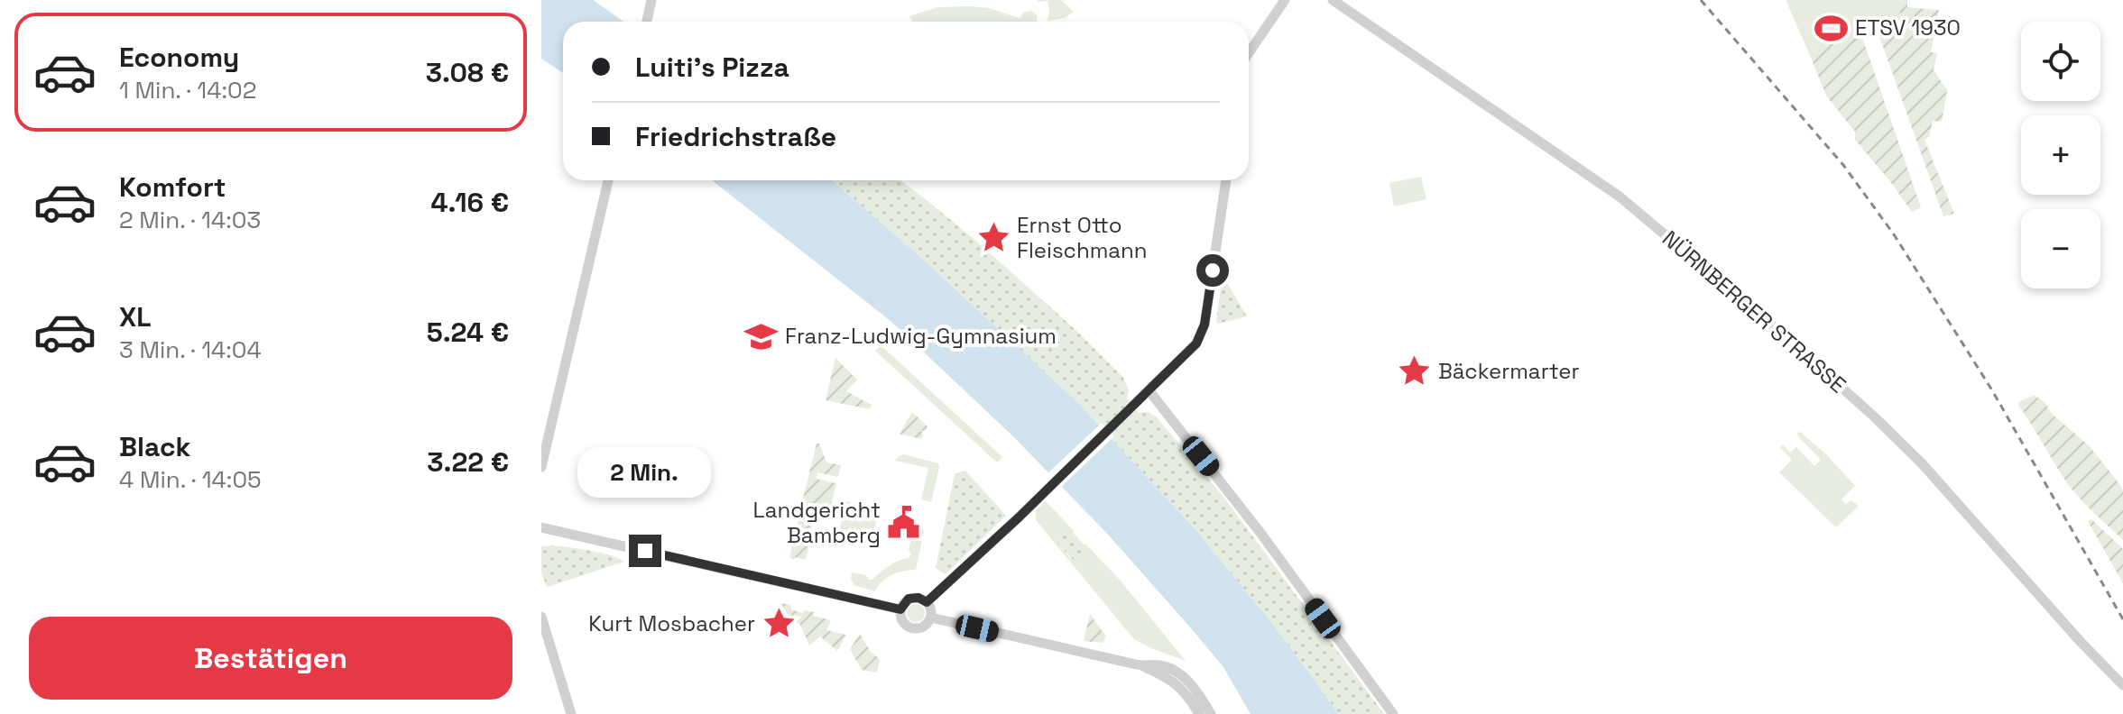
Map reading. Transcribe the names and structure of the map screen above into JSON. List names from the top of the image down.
{
  "streets": {
    "street": ["NÜRNBERGER STRASSE"]
  },
  "places": {
    "sports": ["ETSV 1930"],
    "place": ["Ernst Otto Fleischmann", "Bäckermarter", "Kurt Mosbacher"],
    "school or university": ["Franz-Ludwig-Gymnasium"],
    "public building": ["Landgericht Bamberg"]
  },
  "page": {
    "list": [
      {
        "name": "Economy",
        "note": "1 Min. · 14:02",
        "value": "3.08 €"
      },
      {
        "name": "Komfort",
        "note": "2 Min. · 14:03",
        "value": "4.16 €"
      },
      {
        "name": "XL",
        "note": "3 Min. · 14:04",
        "value": "5.24 €"
      },
      {
        "name": "Black",
        "note": "4 Min. · 14:05",
        "value": "3.22 €"
      }
    ],
    "map_buttons": ["+", "−"],
    "banner": ["Luiti's Pizza", "Friedrichstraße"],
    "bubble": "2 Min.",
    "buttons": "Bestätigen"
  }
}
